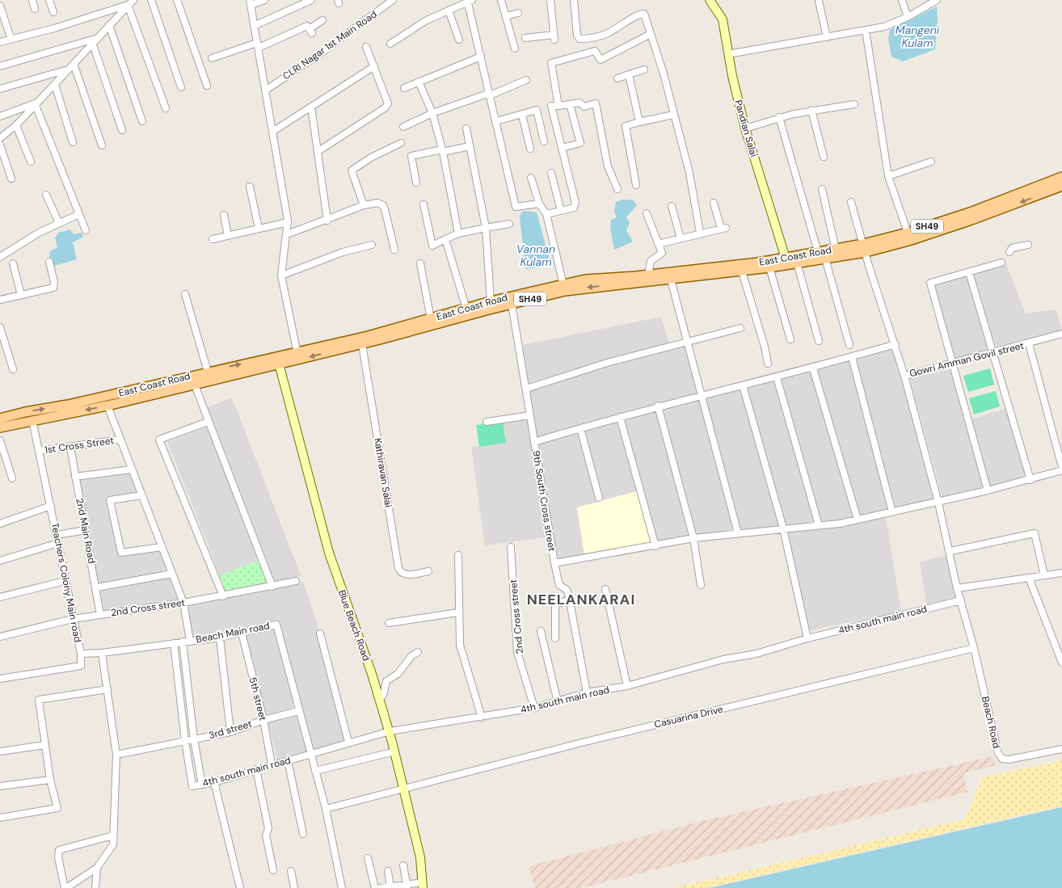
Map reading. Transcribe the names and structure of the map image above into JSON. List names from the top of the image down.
{
  "streets": {
    "main road": ["SH49", "East Coast Road"],
    "street": [
      "CLRI Nagar 1st Main Road",
      "Pandian Salai",
      "Gowri Amman Govil street",
      "1st Cross Street",
      "Kathiravan Salai",
      "9th South Cross street",
      "2nd Main Road",
      "Teachers Colony Main road",
      "2nd Cross street",
      "4th south main road",
      "Blue Beach Road",
      "Beach Main road",
      "5th street",
      "Casuarina Drive",
      "Beach Road",
      "3rd street"
    ]
  },
  "crossings": [
    ["Pandian Salai", "East Coast Road"],
    ["East Coast Road", "Kathiravan Salai"],
    ["East Coast Road", "9th South Cross street"],
    ["East Coast Road", "Teachers Colony Main road"],
    ["East Coast Road", "Blue Beach Road"],
    ["1st Cross Street", "2nd Main Road"],
    ["1st Cross Street", "Teachers Colony Main road"],
    ["9th South Cross street", "4th south main road"],
    ["2nd Main Road", "2nd Cross street"],
    ["Teachers Colony Main road", "2nd Cross street"],
    ["Teachers Colony Main road", "Beach Main road"],
    ["2nd Cross street", "4th south main road"],
    ["4th south main road", "Blue Beach Road"],
    ["4th south main road", "Beach Main road"],
    ["4th south main road", "5th street"],
    ["4th south main road", "3rd street"],
    ["Blue Beach Road", "Casuarina Drive"],
    ["Beach Main road", "5th street"],
    ["Beach Main road", "Casuarina Drive"],
    ["Beach Main road", "3rd street"],
    ["5th street", "3rd street"],
    ["Casuarina Drive", "Beach Road"]
  ],
  "districts": ["NEELANKARAI"],
  "water": ["Mangeni Kulam", "Vannan Kulam"]
}
